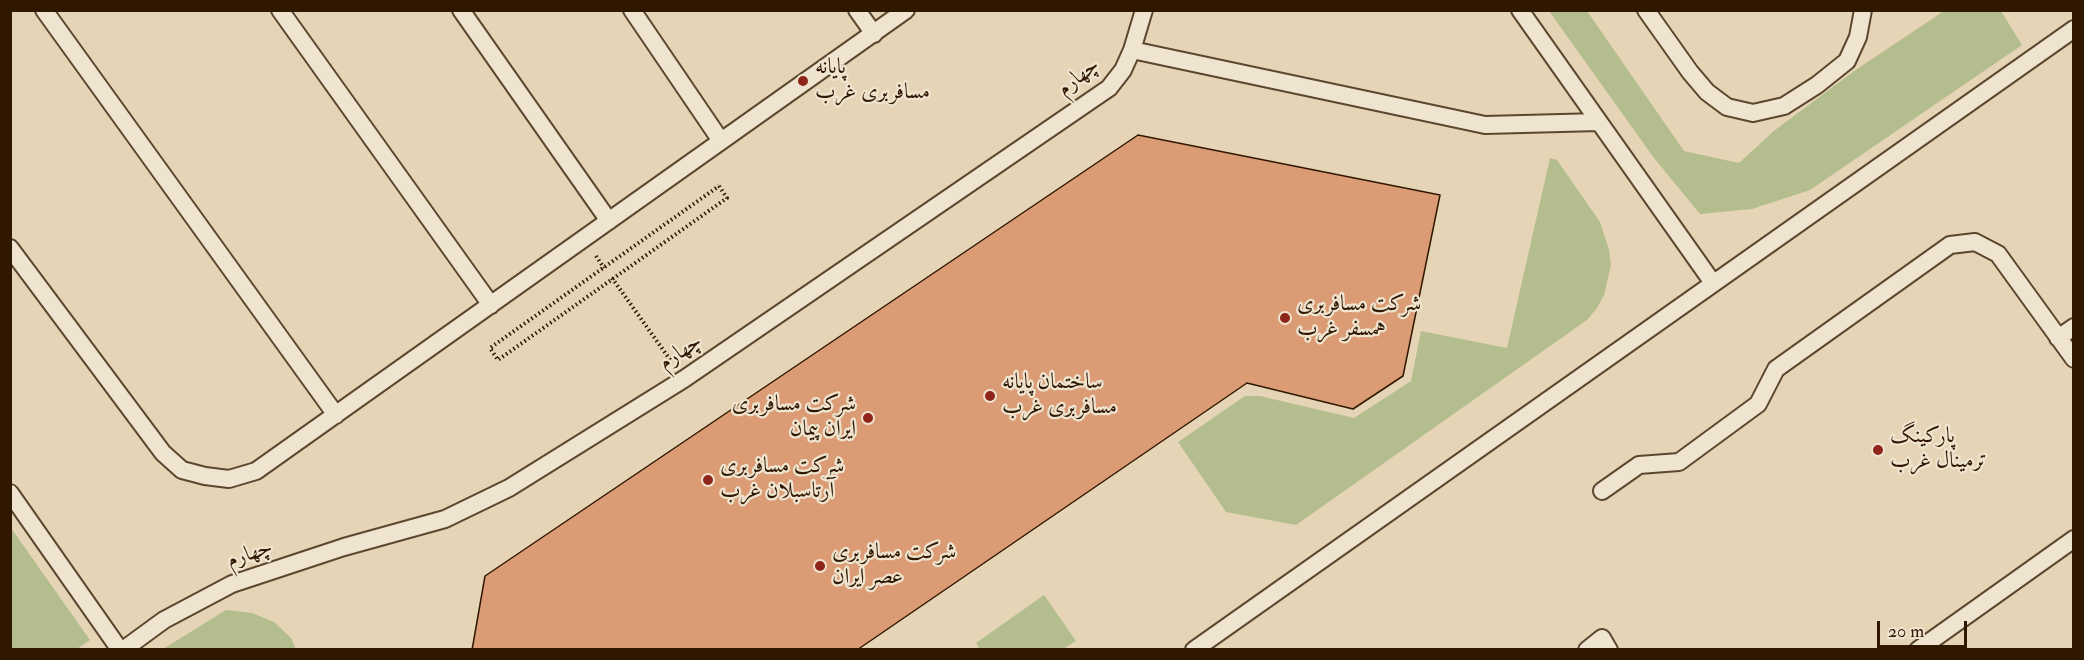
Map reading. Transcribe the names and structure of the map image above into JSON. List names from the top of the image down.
{
  "streets": {
    "lane": ["چهارم"]
  },
  "places": [
    "پایانه مسافربری غرب",
    "شرکت مسافربری همسفر غرب",
    "ساختمان پایانه مسافربری غرب",
    "شرکت مسافربری ایران پیمان",
    "پارکینگ ترمینال غرب",
    "شرکت مسافربری آرتاسبلان غرب",
    "شرکت مسافربری عصر ایران"
  ],
  "scale_bar": "20 m"
}
